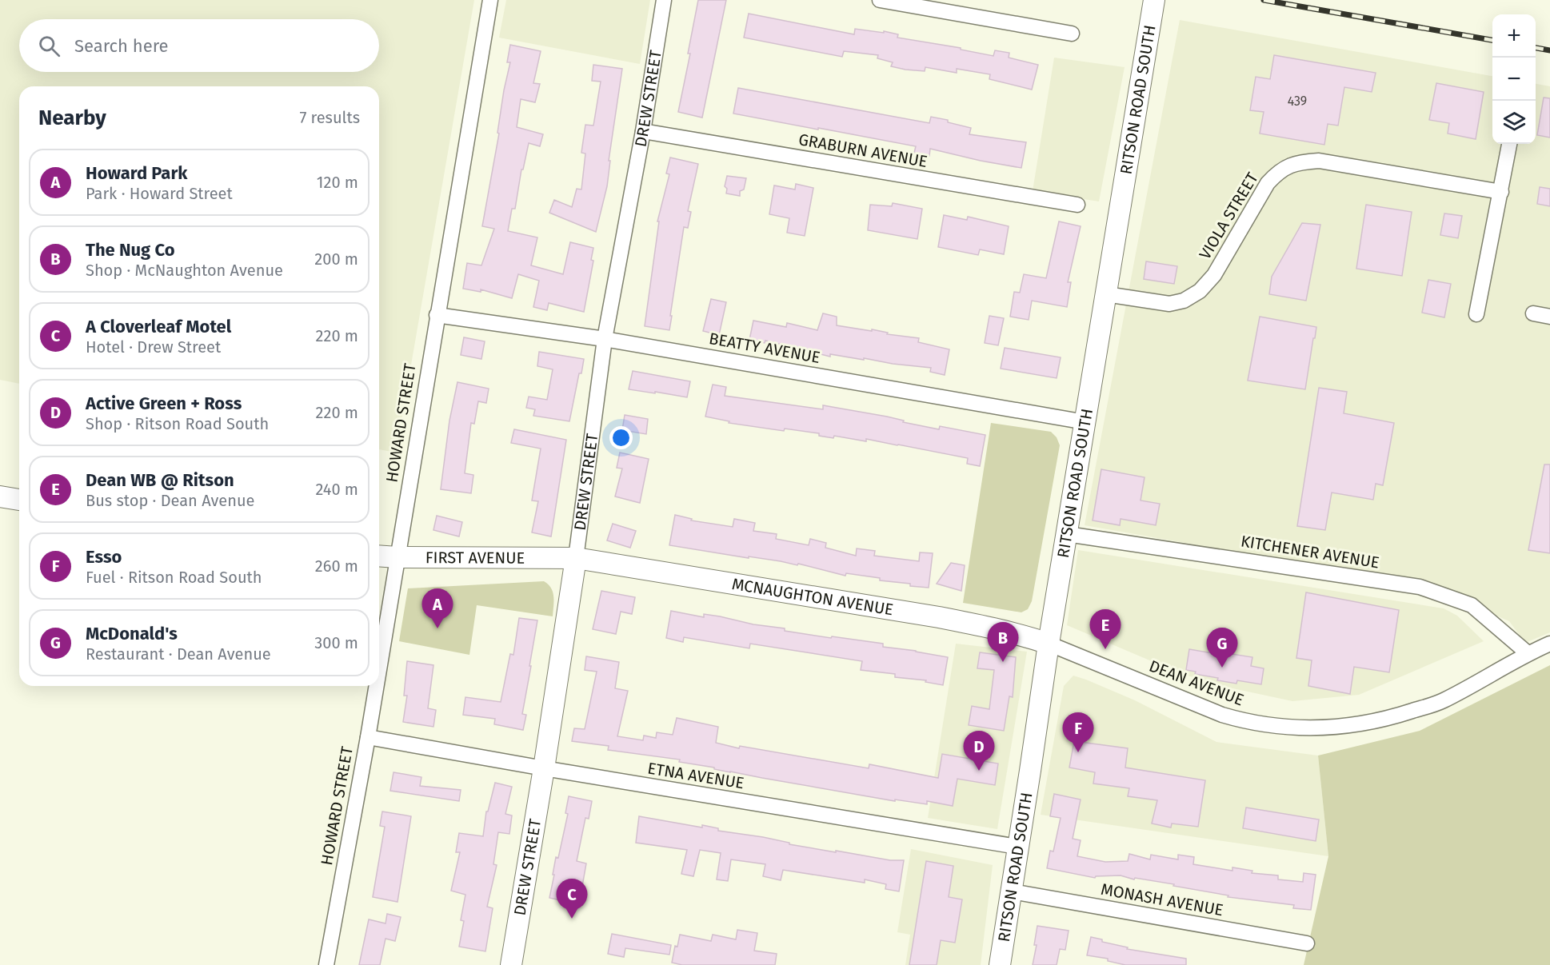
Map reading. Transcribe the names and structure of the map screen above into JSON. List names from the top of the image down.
{
  "streets": {
    "main road": [
      "DREW STREET",
      "RITSON ROAD SOUTH",
      "FIRST AVENUE",
      "MCNAUGHTON AVENUE"
    ],
    "street": [
      "GRABURN AVENUE",
      "VIOLA STREET",
      "BEATTY AVENUE",
      "HOWARD STREET",
      "KITCHENER AVENUE",
      "DEAN AVENUE",
      "ETNA AVENUE",
      "MONASH AVENUE"
    ]
  },
  "crossings": [
    ["DREW STREET", "GRABURN AVENUE"],
    ["DREW STREET", "BEATTY AVENUE"],
    ["DREW STREET", "FIRST AVENUE"],
    ["DREW STREET", "MCNAUGHTON AVENUE"],
    ["DREW STREET", "ETNA AVENUE"],
    ["RITSON ROAD SOUTH", "VIOLA STREET"],
    ["RITSON ROAD SOUTH", "BEATTY AVENUE"],
    ["RITSON ROAD SOUTH", "KITCHENER AVENUE"],
    ["RITSON ROAD SOUTH", "MCNAUGHTON AVENUE"],
    ["RITSON ROAD SOUTH", "DEAN AVENUE"],
    ["RITSON ROAD SOUTH", "ETNA AVENUE"],
    ["RITSON ROAD SOUTH", "MONASH AVENUE"],
    ["BEATTY AVENUE", "HOWARD STREET"],
    ["HOWARD STREET", "FIRST AVENUE"],
    ["HOWARD STREET", "ETNA AVENUE"],
    ["KITCHENER AVENUE", "DEAN AVENUE"],
    ["FIRST AVENUE", "MCNAUGHTON AVENUE"],
    ["MCNAUGHTON AVENUE", "DEAN AVENUE"]
  ],
  "house_numbers": ["439"],
  "page": {
    "map_buttons": ["+", "−"],
    "search": "Search here",
    "heading": ["Nearby", "7 results"],
    "list": [
      {
        "mark": "A",
        "name": "Howard Park",
        "note": "Park · Howard Street",
        "value": "120 m"
      },
      {
        "mark": "B",
        "name": "The Nug Co",
        "note": "Shop · McNaughton Avenue",
        "value": "200 m"
      },
      {
        "mark": "C",
        "name": "A Cloverleaf Motel",
        "note": "Hotel · Drew Street",
        "value": "220 m"
      },
      {
        "mark": "D",
        "name": "Active Green + Ross",
        "note": "Shop · Ritson Road South",
        "value": "220 m"
      },
      {
        "mark": "E",
        "name": "Dean WB @ Ritson",
        "note": "Bus stop · Dean Avenue",
        "value": "240 m"
      },
      {
        "mark": "F",
        "name": "Esso",
        "note": "Fuel · Ritson Road South",
        "value": "260 m"
      },
      {
        "mark": "G",
        "name": "McDonald's",
        "note": "Restaurant · Dean Avenue",
        "value": "300 m"
      }
    ],
    "pins": [
      "A",
      "E",
      "B",
      "G",
      "F",
      "D",
      "C"
    ]
  }
}
